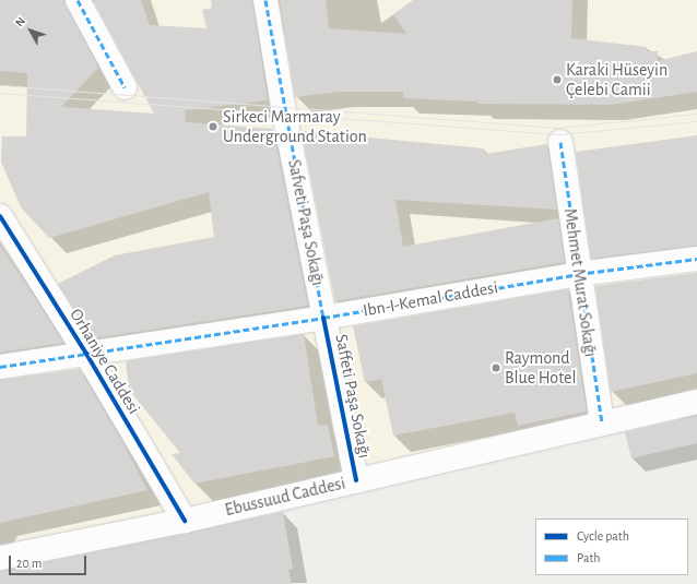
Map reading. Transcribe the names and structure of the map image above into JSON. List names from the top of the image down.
{
  "streets": {
    "street": [
      "Safveti Paşa Sokağı",
      "Mehmet Murat Sokağı",
      "Ibn-I-Kemal Caddesi",
      "Orhaniye Caddesi",
      "Saffeti Paşa Sokağı",
      "Ebussuud Caddesi"
    ]
  },
  "crossings": [
    ["Safveti Paşa Sokağı", "Ibn-I-Kemal Caddesi"],
    ["Safveti Paşa Sokağı", "Saffeti Paşa Sokağı"],
    ["Mehmet Murat Sokağı", "Ibn-I-Kemal Caddesi"],
    ["Mehmet Murat Sokağı", "Ebussuud Caddesi"],
    ["Ibn-I-Kemal Caddesi", "Orhaniye Caddesi"],
    ["Ibn-I-Kemal Caddesi", "Saffeti Paşa Sokağı"],
    ["Orhaniye Caddesi", "Ebussuud Caddesi"],
    ["Saffeti Paşa Sokağı", "Ebussuud Caddesi"]
  ],
  "places": ["Karaki Hüseyin Çelebi Camii", "Sirkeci Marmaray Underground Station", "Raymond Blue Hotel"],
  "legend": ["Cycle path", "Path"],
  "scale_bar": "20 m",
  "north": "top left"
}
